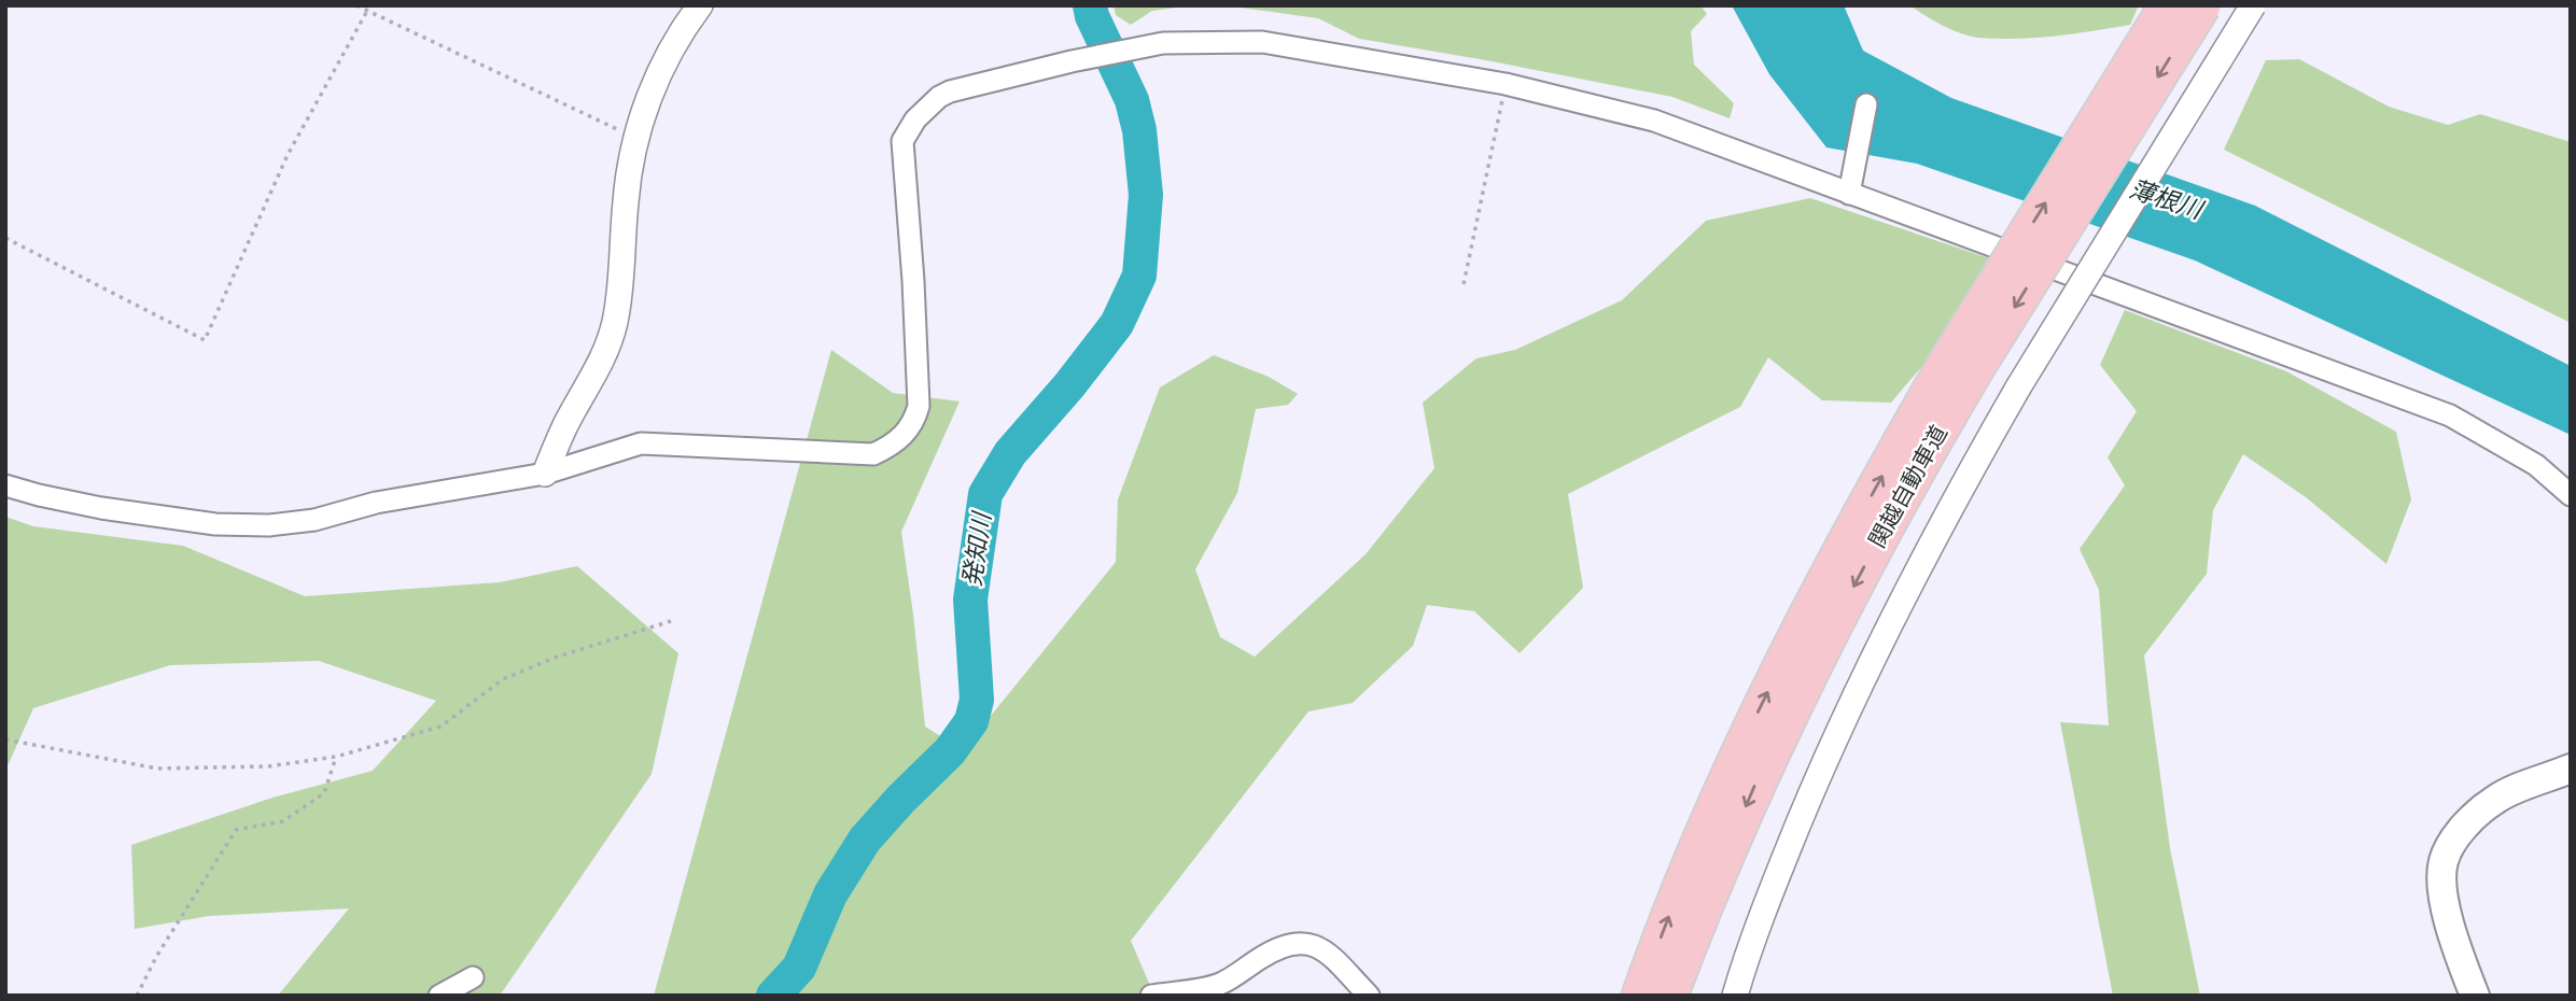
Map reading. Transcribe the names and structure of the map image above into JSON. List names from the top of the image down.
{
  "streets": {
    "highway": ["関越自動車道"]
  },
  "water": ["薄根川", "発知川"]
}
